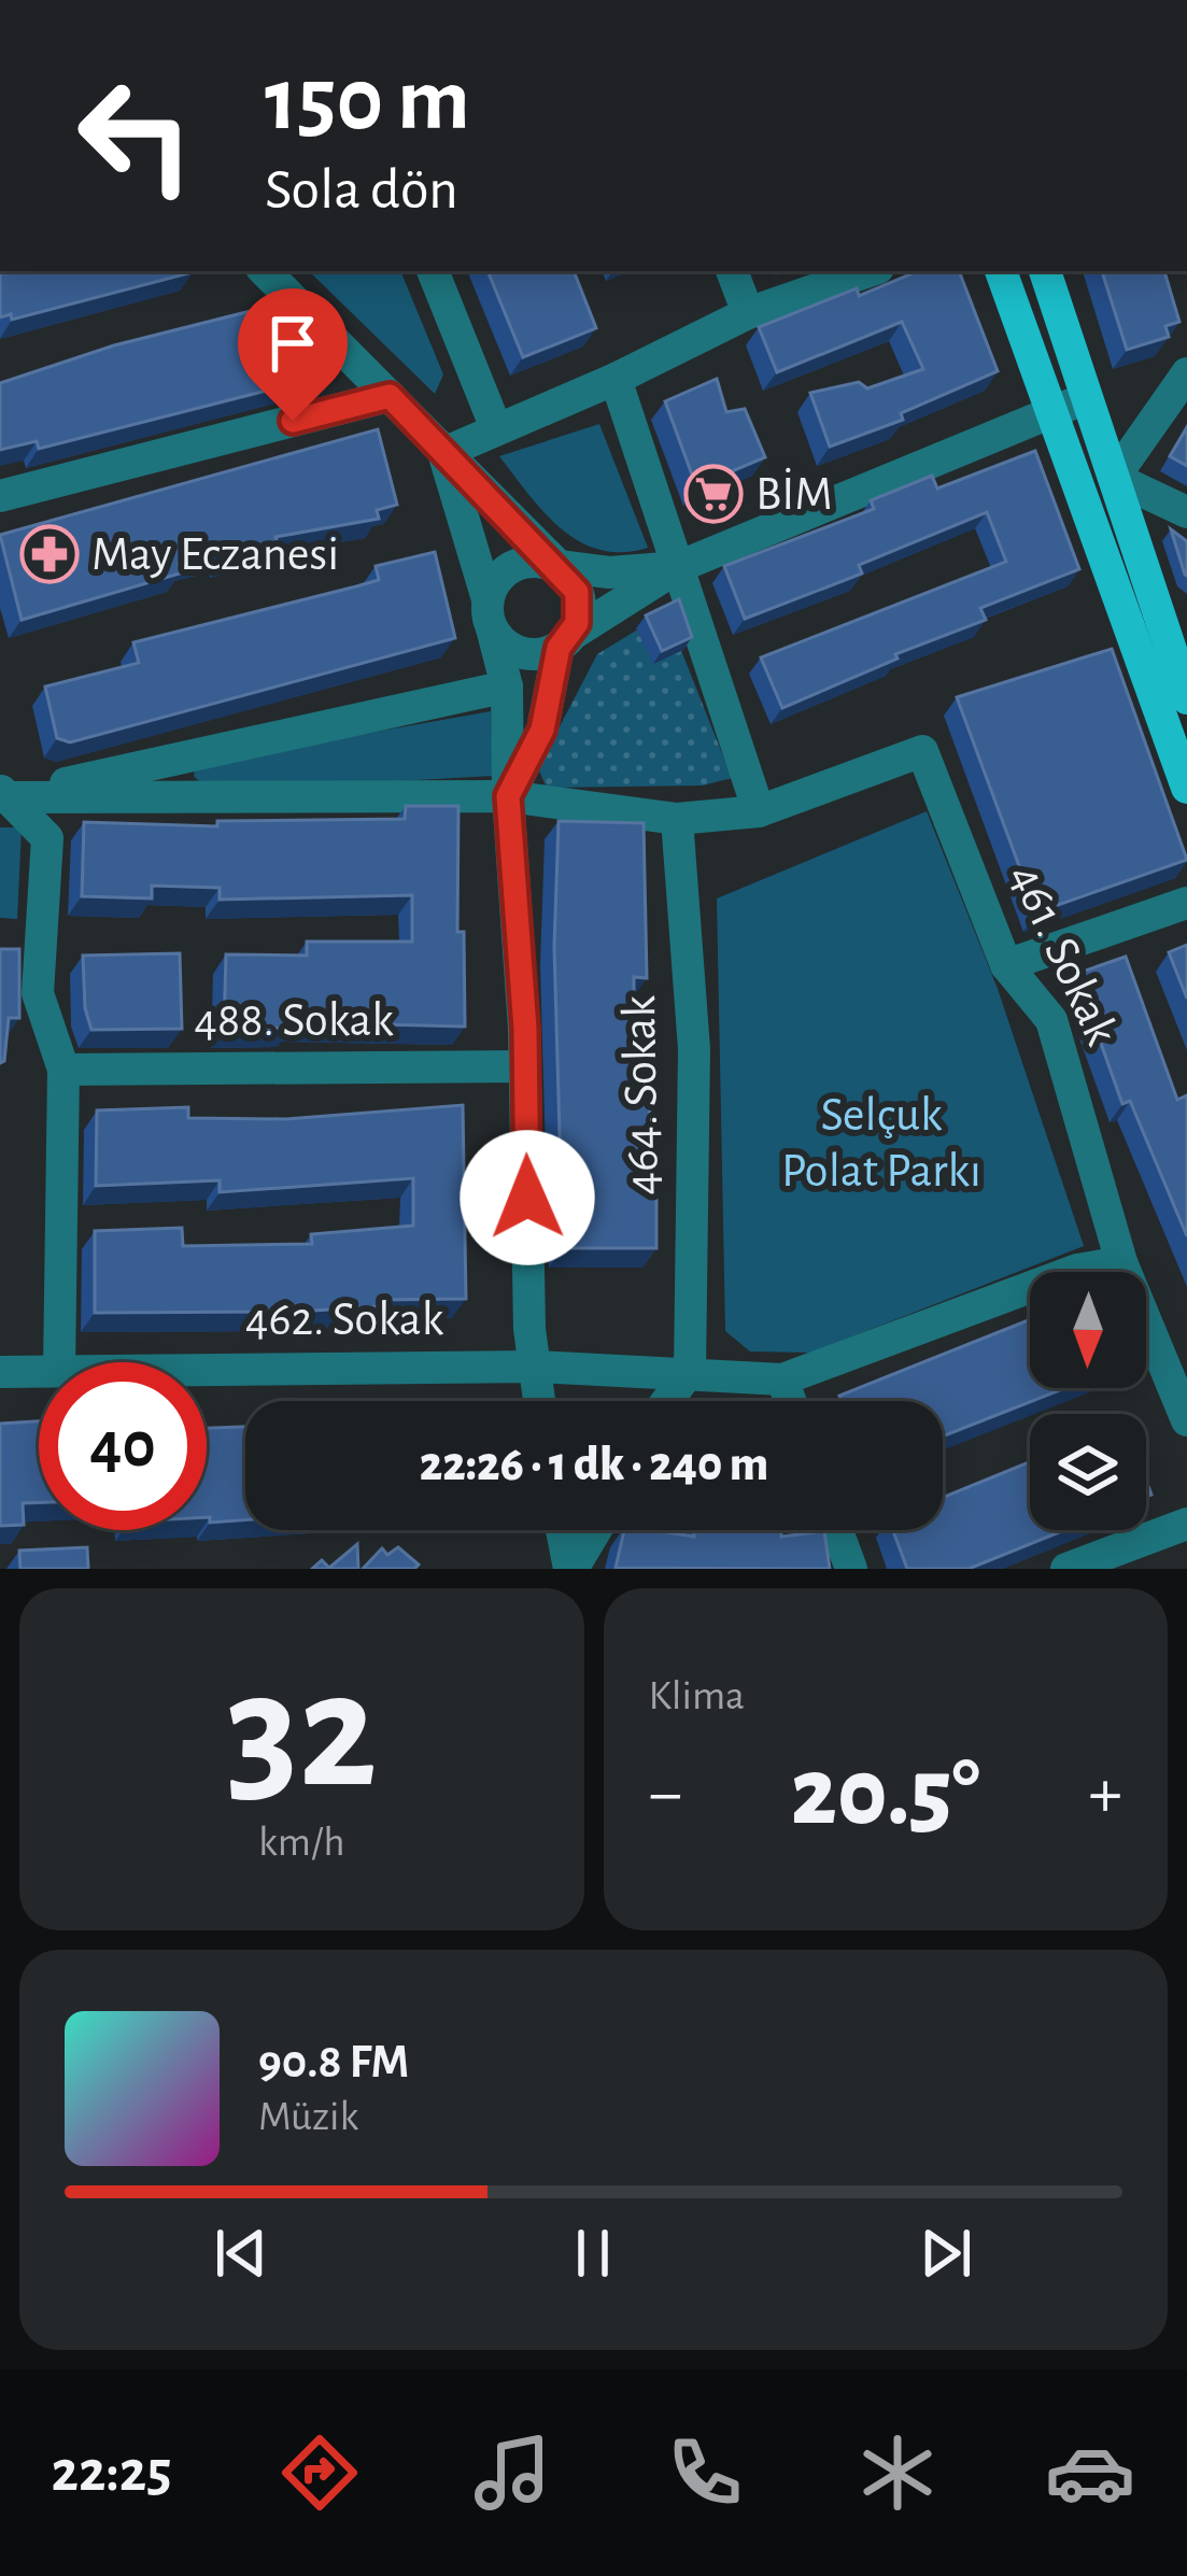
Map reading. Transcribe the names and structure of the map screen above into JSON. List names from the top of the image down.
{
  "streets": {
    "street": [
      "461. Sokak",
      "488. Sokak",
      "464. Sokak",
      "462. Sokak"
    ]
  },
  "crossings": [
    ["461. Sokak", "462. Sokak"],
    ["464. Sokak", "462. Sokak"]
  ],
  "parks": ["Selçuk Polat Parkı"],
  "places": {
    "supermarket": ["BİM"],
    "pharmacy": ["May Eczanesi"]
  },
  "north": "bottom",
  "page": {
    "turn": ["150 m", "Sola dön"],
    "limit": "40",
    "trip": "22:26 · 1 dk · 240 m",
    "tile": [
      ["32", "km/h"],
      "Klima"
    ],
    "heat": ["−", "20.5°", "+"],
    "song": ["90.8 FM", "Müzik"],
    "tabs": "22:25"
  }
}
